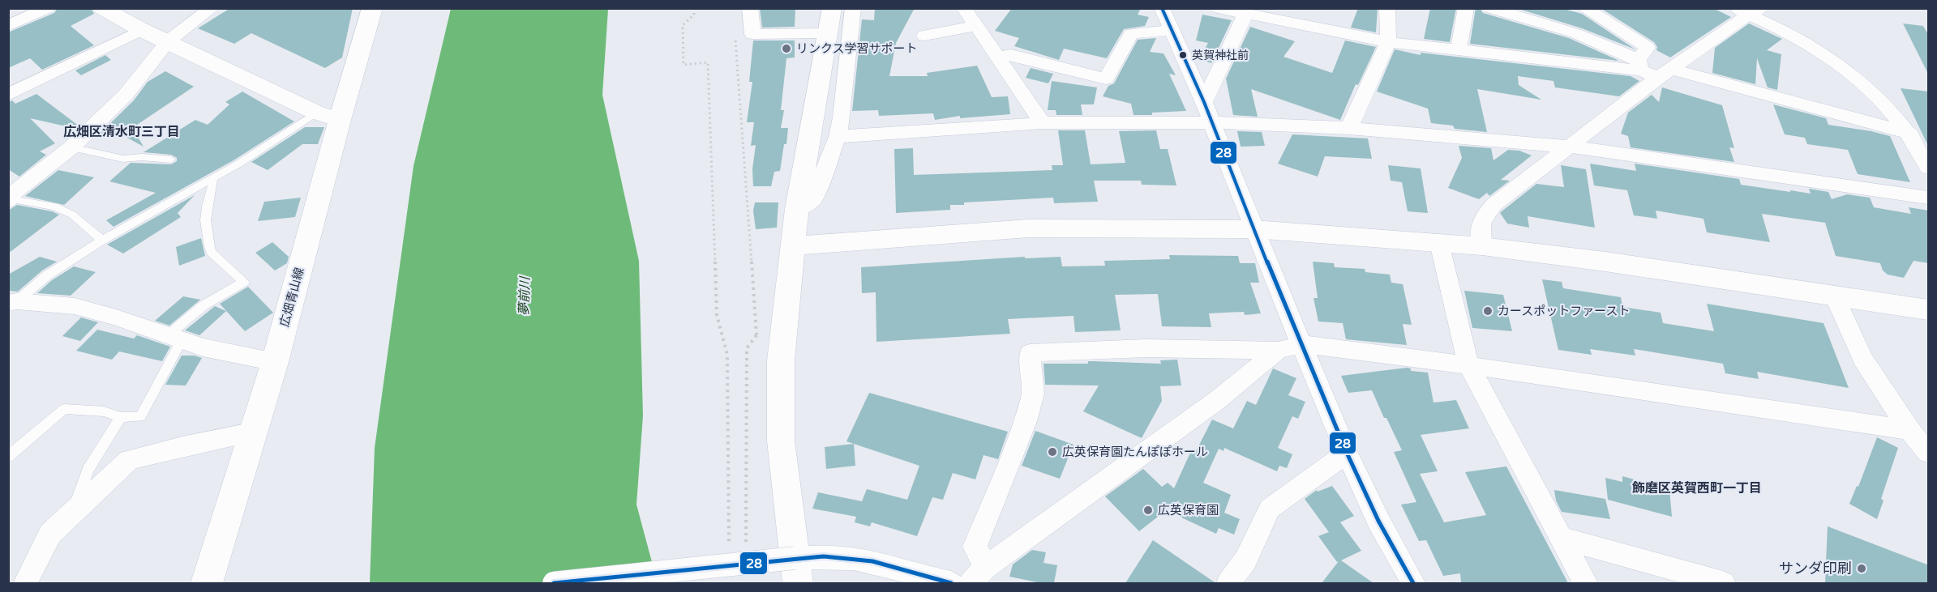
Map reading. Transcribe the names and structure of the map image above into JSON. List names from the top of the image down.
{
  "streets": {
    "main road": ["広畑青山線"]
  },
  "districts": ["広畑区清水町三丁目", "飾磨区英賀西町一丁目"],
  "water": ["夢前川"],
  "places": [
    "リンクス学習サポート",
    "英賀神社前",
    "カースポットファースト",
    "広英保育園たんぽぽホール",
    "広英保育園",
    "サンダ印刷"
  ],
  "lines": ["transit line 28"]
}
